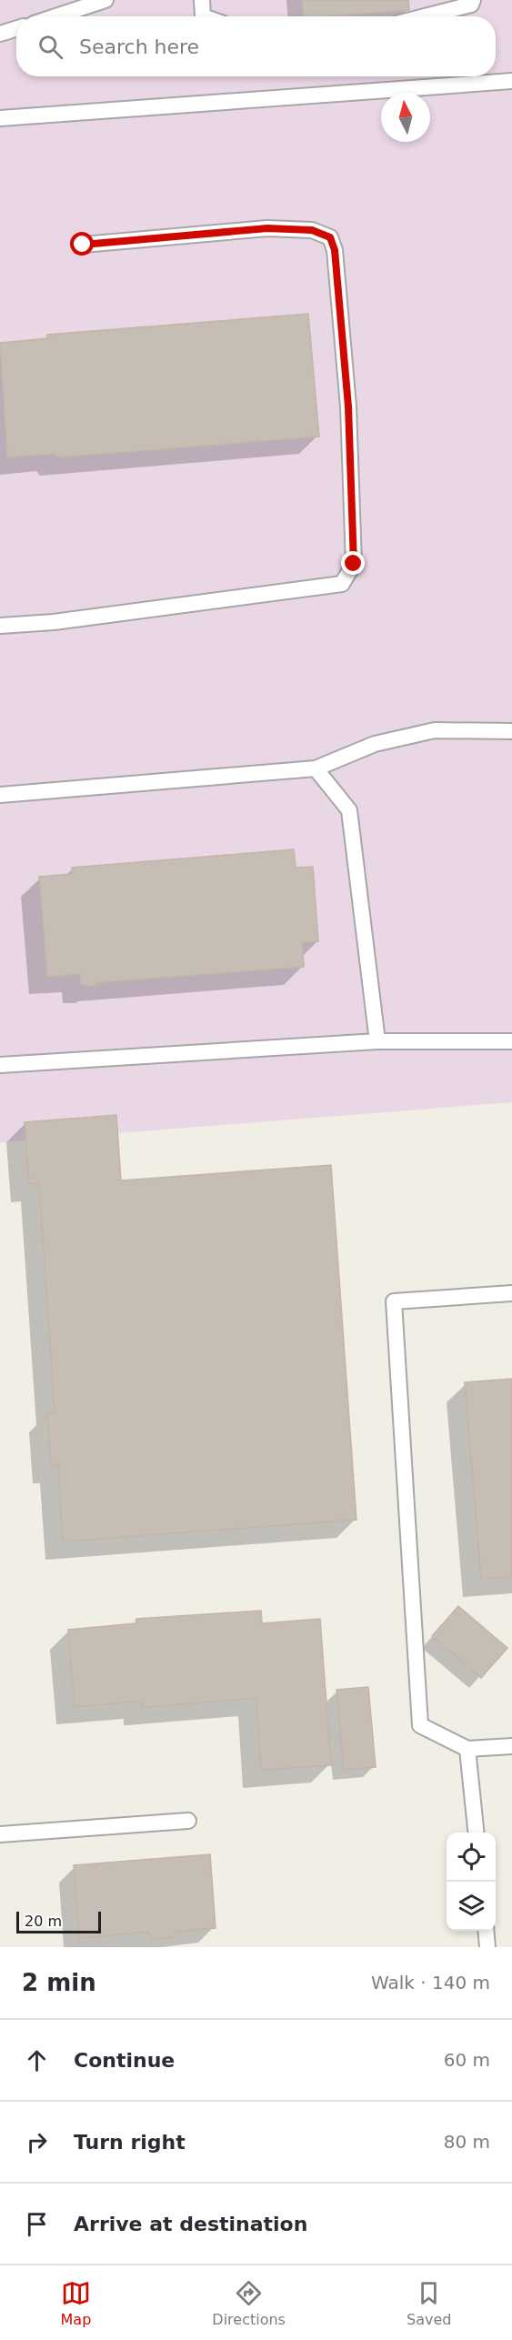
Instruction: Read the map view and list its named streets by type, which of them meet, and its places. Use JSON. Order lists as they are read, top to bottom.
{
  "scale_bar": "20 m",
  "north": "top",
  "page": {
    "search": "Search here",
    "scale": "20 m",
    "heading": ["2 min", "Walk · 140 m"],
    "list": [
      ["Continue", "60 m"],
      ["Turn right", "80 m"],
      "Arrive at destination"
    ],
    "nav": ["Map", "Directions", "Saved"]
  }
}
